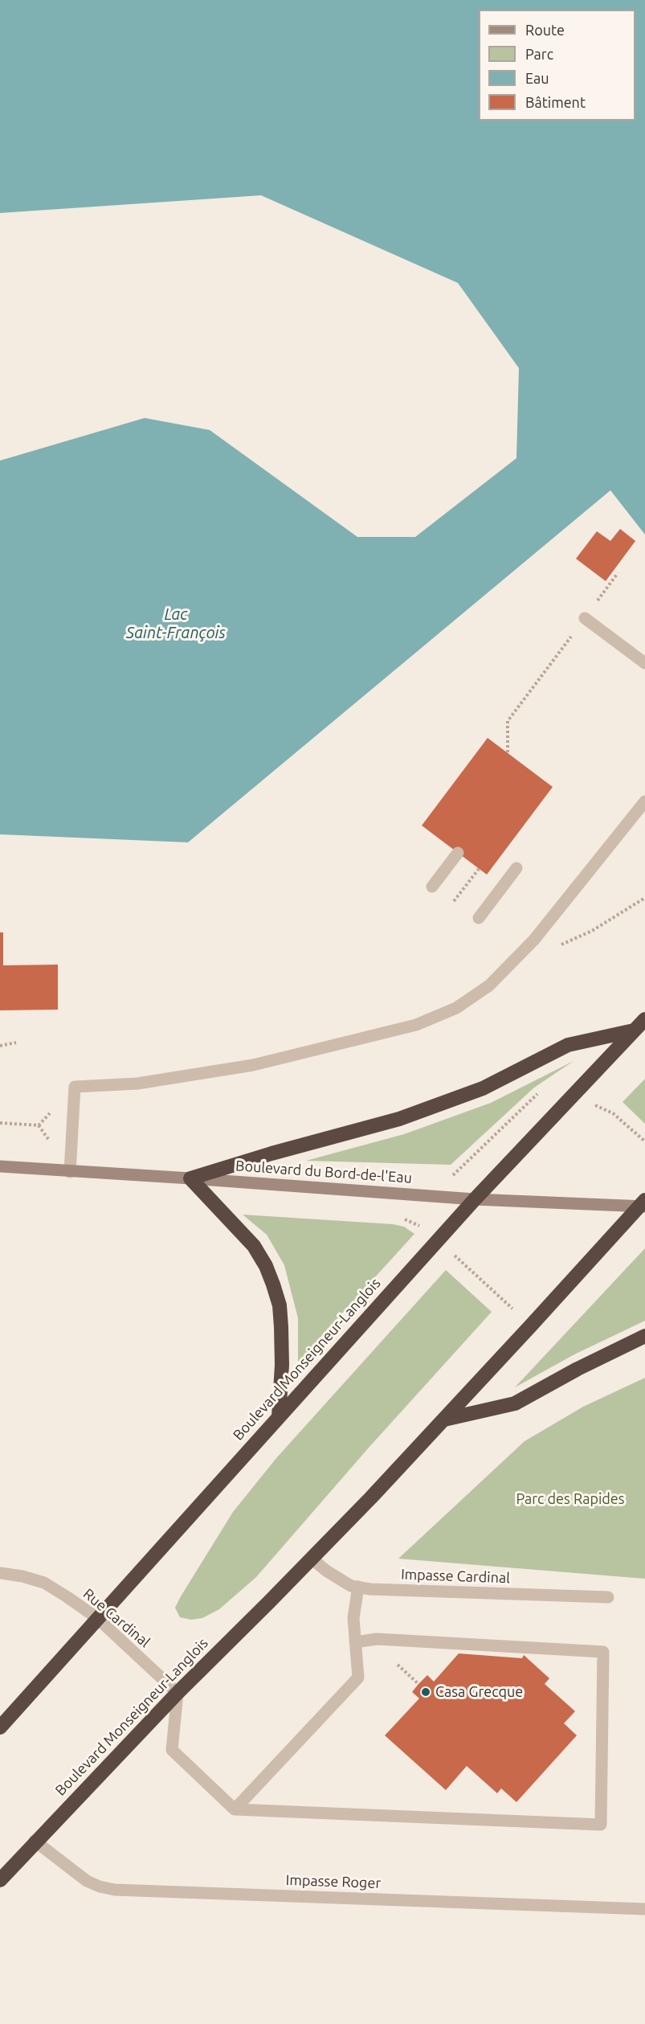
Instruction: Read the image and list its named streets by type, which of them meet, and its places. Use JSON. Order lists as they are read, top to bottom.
{
  "streets": {
    "highway": ["Boulevard Monseigneur-Langlois"],
    "street": [
      "Boulevard du Bord-de-l'Eau",
      "Impasse Cardinal",
      "Rue Cardinal",
      "Impasse Roger"
    ]
  },
  "crossings": [
    ["Boulevard du Bord-de-l'Eau", "Boulevard Monseigneur-Langlois"],
    ["Boulevard Monseigneur-Langlois", "Impasse Cardinal"],
    ["Boulevard Monseigneur-Langlois", "Rue Cardinal"],
    ["Boulevard Monseigneur-Langlois", "Impasse Roger"]
  ],
  "water": ["Lac Saint-François"],
  "parks": ["Parc des Rapides"],
  "places": ["Casa Grecque"],
  "legend": [
    "Route",
    "Parc",
    "Eau",
    "Bâtiment"
  ]
}
